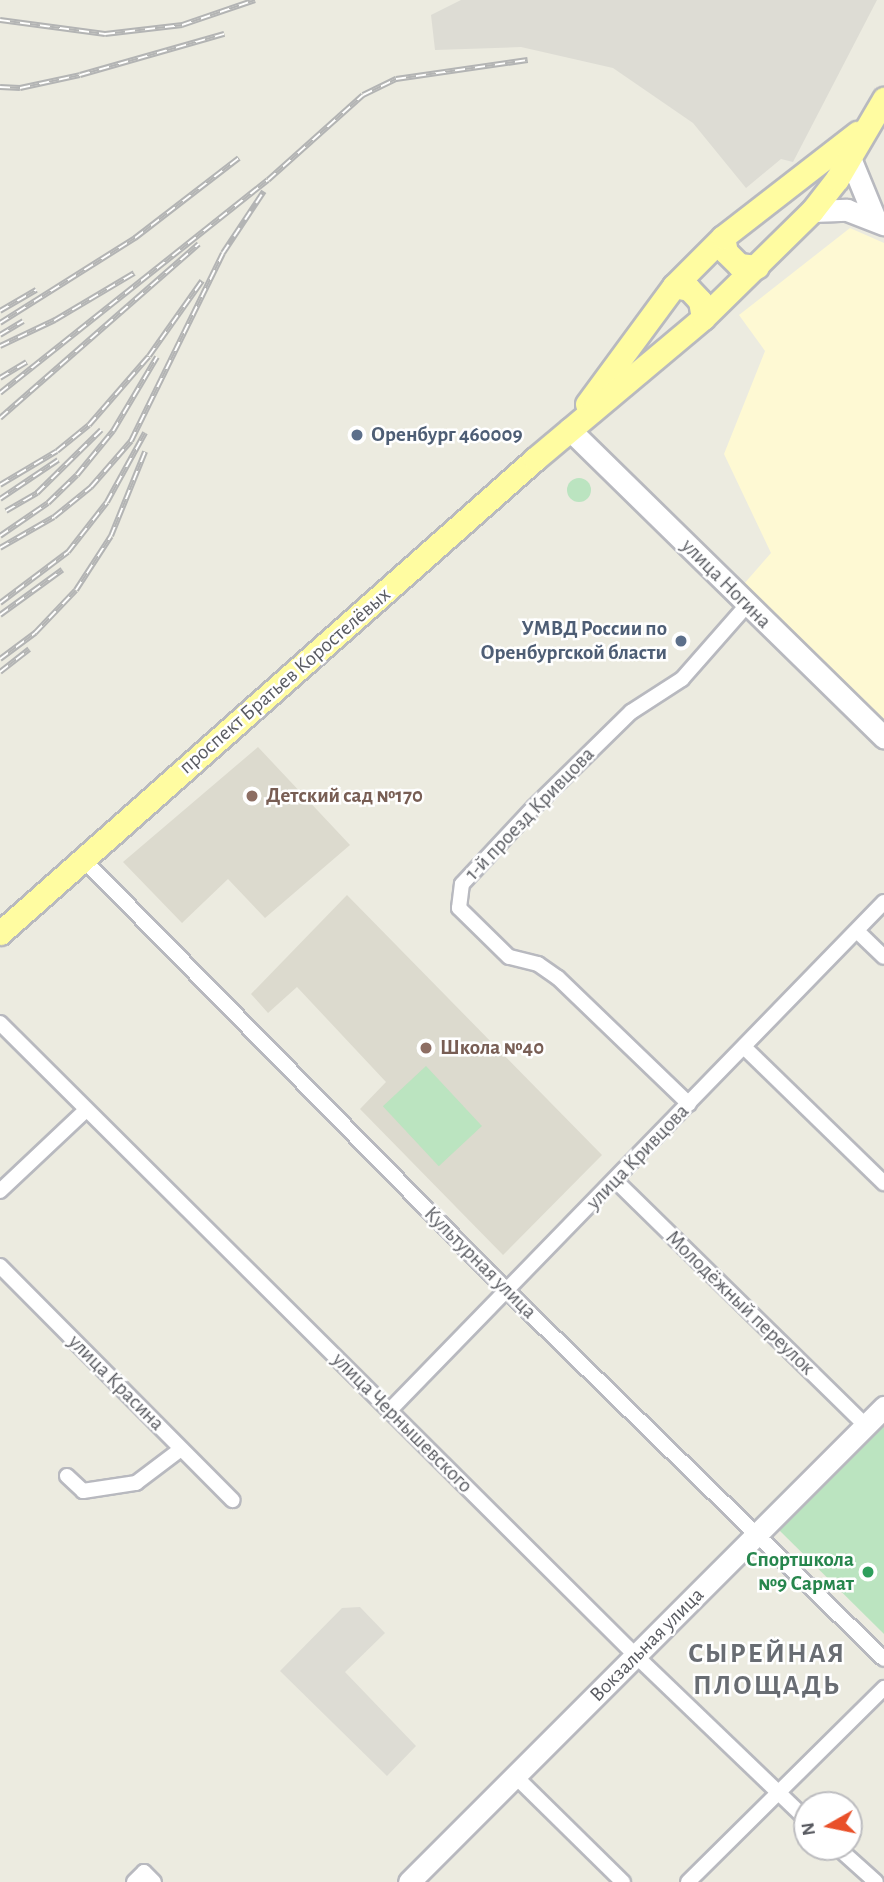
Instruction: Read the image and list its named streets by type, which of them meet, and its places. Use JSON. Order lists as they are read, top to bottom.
{
  "streets": {
    "main road": ["проспект Братьев Коростелёвых"],
    "street": [
      "улица Ногина",
      "1-й проезд Кривцова",
      "улица Кривцова",
      "Культурная улица",
      "Молодёжный переулок",
      "улица Красина",
      "улица Чернышевского",
      "Вокзальная улица"
    ]
  },
  "crossings": [
    ["улица Ногина", "проспект Братьев Коростелёвых"],
    ["улица Ногина", "1-й проезд Кривцова"],
    ["проспект Братьев Коростелёвых", "Культурная улица"],
    ["1-й проезд Кривцова", "улица Кривцова"],
    ["улица Кривцова", "Культурная улица"],
    ["улица Кривцова", "Молодёжный переулок"],
    ["улица Кривцова", "улица Чернышевского"],
    ["Культурная улица", "Вокзальная улица"],
    ["Молодёжный переулок", "Вокзальная улица"],
    ["улица Чернышевского", "Вокзальная улица"]
  ],
  "districts": ["СЫРЕЙНАЯ ПЛОЩАДЬ"],
  "places": [
    "Оренбург 460009",
    "УМВД России по Оренбургской бласти",
    "Детский сад №170",
    "Школа №40",
    "Спортшкола №9 Сармат"
  ],
  "north": "left"
}
